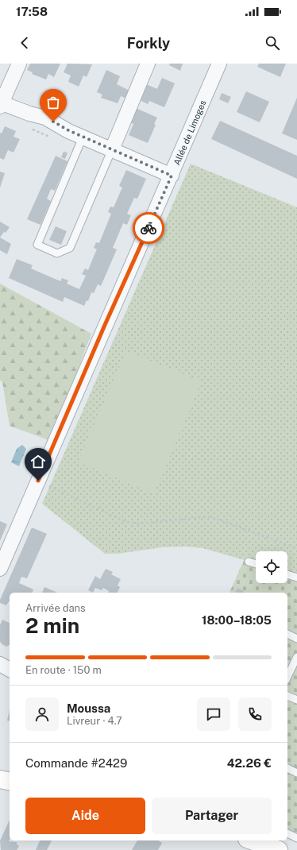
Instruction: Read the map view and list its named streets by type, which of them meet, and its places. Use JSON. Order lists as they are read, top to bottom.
{
  "streets": {
    "street": ["Allée de Limoges"]
  },
  "page": {
    "status": "17:58",
    "header": "Forkly",
    "heading": ["2 min", "Arrivée dans", "18:00–18:05"],
    "panel": [
      "Moussa",
      "Livreur · 4.7",
      "Commande #2429",
      "42.26 €"
    ],
    "bar": "En route · 150 m",
    "buttons": ["Aide", "Partager"]
  }
}
